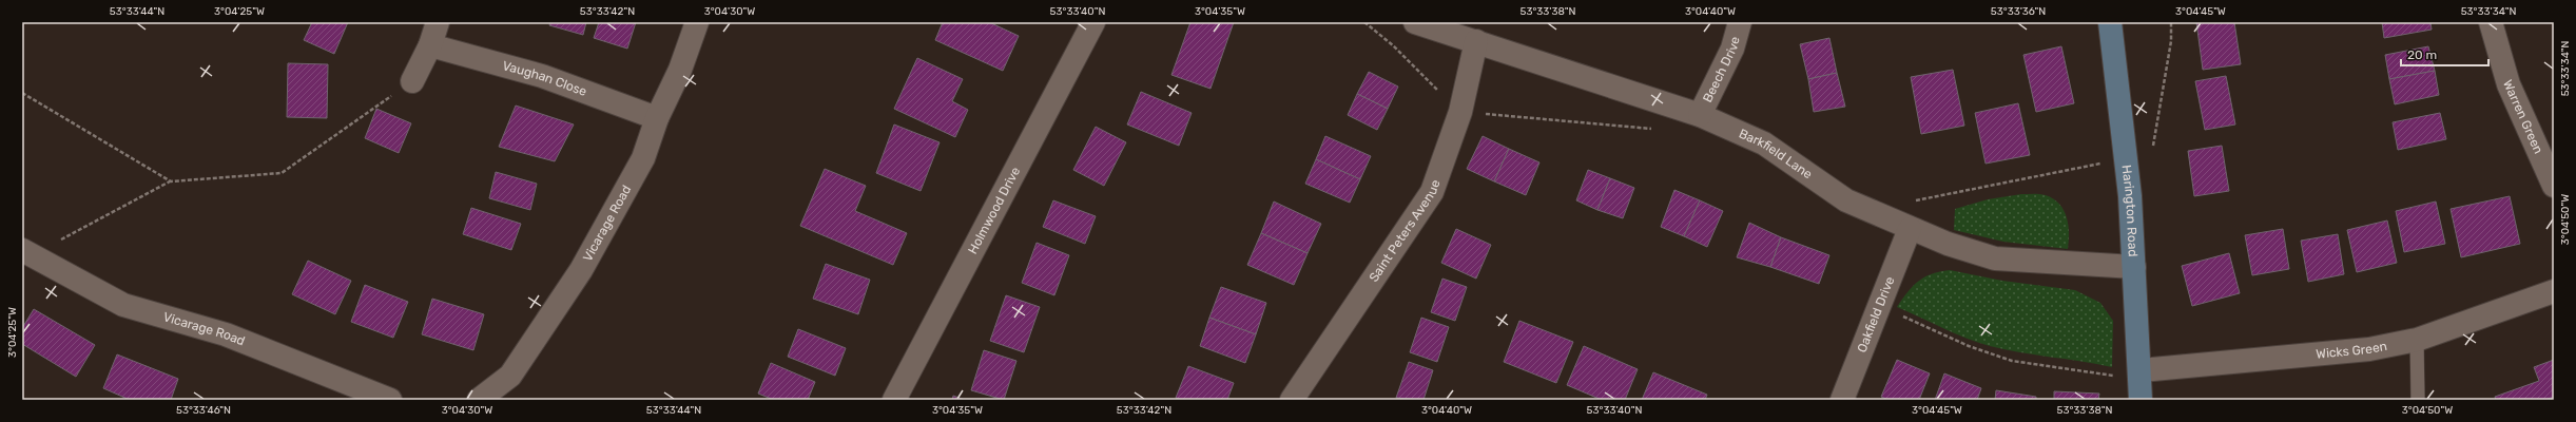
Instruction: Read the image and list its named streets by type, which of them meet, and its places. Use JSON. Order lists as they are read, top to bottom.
{
  "streets": {
    "street": [
      "Beech Drive",
      "Vaughan Close",
      "Warren Green",
      "Barkfield Lane",
      "Holmwood Drive",
      "Harington Road",
      "Vicarage Road",
      "Saint Peters Avenue",
      "Oakfield Drive",
      "Wicks Green"
    ]
  },
  "crossings": [
    ["Beech Drive", "Barkfield Lane"],
    ["Vaughan Close", "Vicarage Road"],
    ["Barkfield Lane", "Harington Road"],
    ["Barkfield Lane", "Saint Peters Avenue"],
    ["Barkfield Lane", "Oakfield Drive"],
    ["Harington Road", "Wicks Green"]
  ],
  "scale_bar": "20 m",
  "coordinates": [
    "53°33'44\"N",
    "3°04'25\"W",
    "53°33'42\"N",
    "3°04'30\"W",
    "53°33'40\"N",
    "3°04'35\"W",
    "53°33'38\"N",
    "3°04'40\"W",
    "53°33'36\"N",
    "3°04'45\"W",
    "53°33'34\"N",
    "3°04'50\"W",
    "53°33'46\"N"
  ]
}
